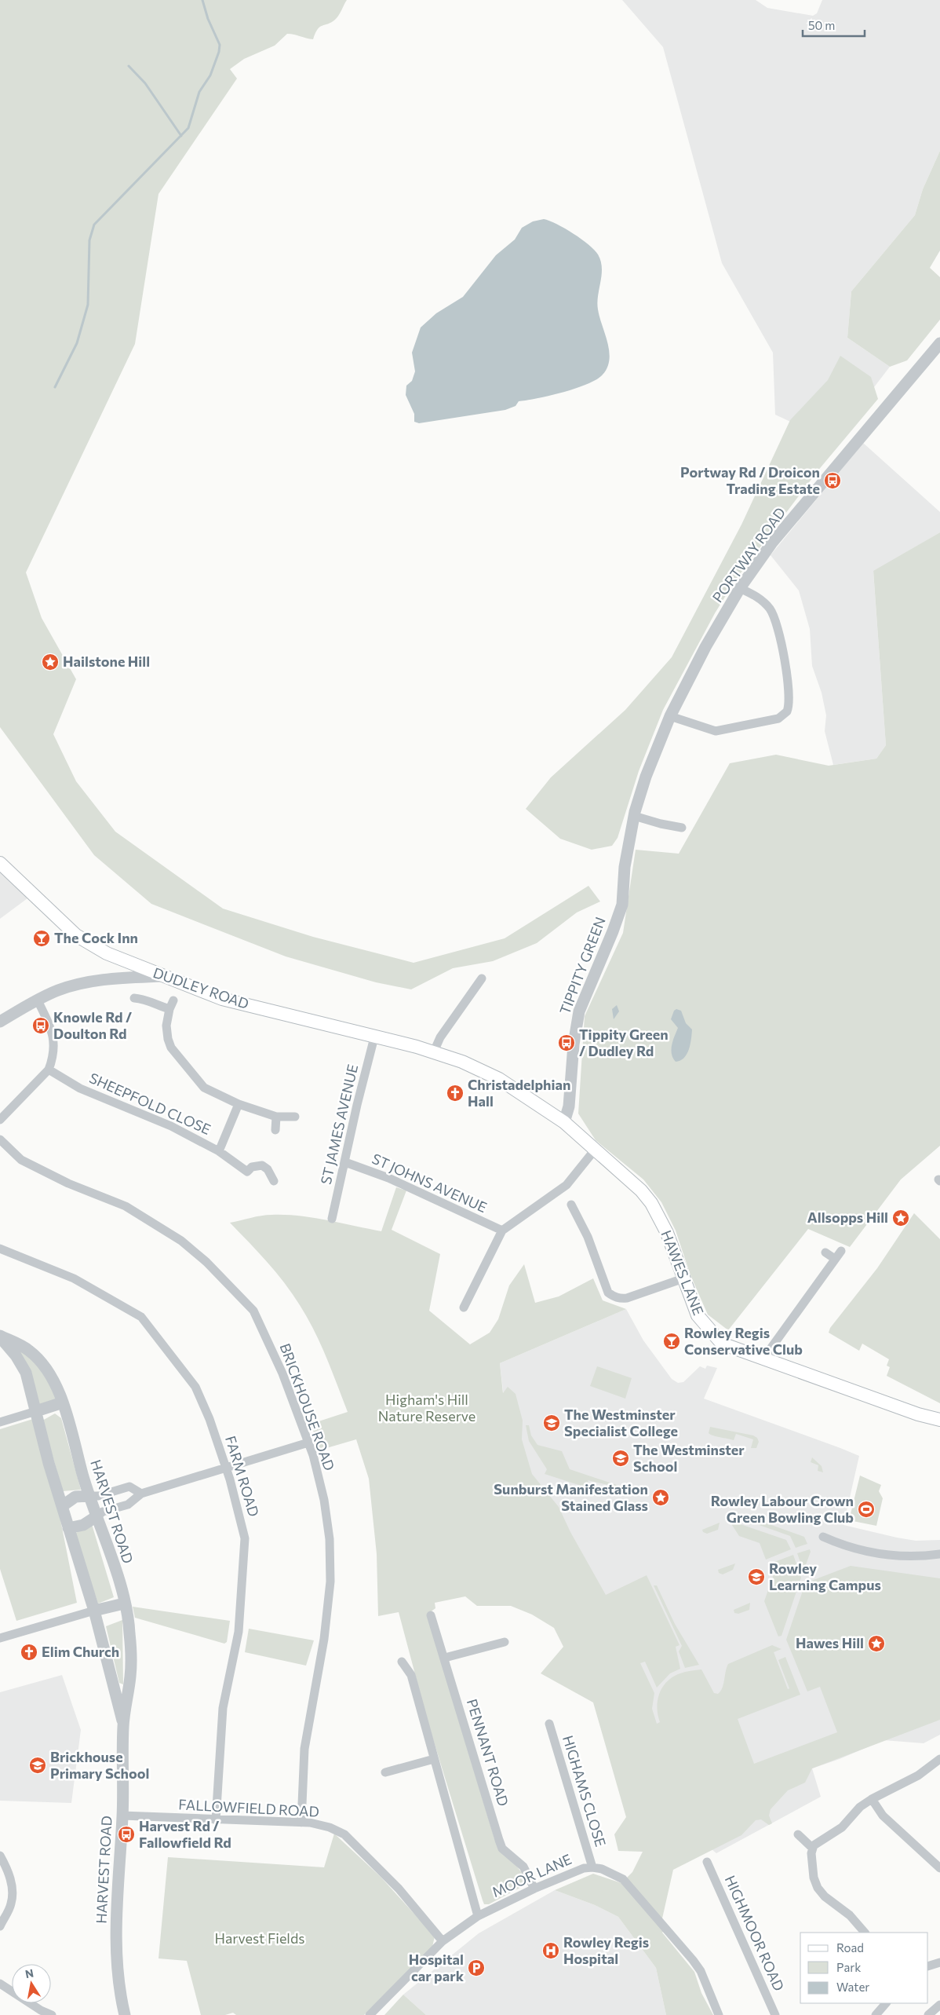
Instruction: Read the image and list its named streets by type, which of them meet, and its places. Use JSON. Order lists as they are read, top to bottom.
{
  "streets": {
    "main road": ["DUDLEY ROAD", "HAWES LANE"],
    "street": [
      "PORTWAY ROAD",
      "TIPPITY GREEN",
      "SHEEPFOLD CLOSE",
      "ST JAMES AVENUE",
      "ST JOHNS AVENUE",
      "BRICKHOUSE ROAD",
      "FARM ROAD",
      "HARVEST ROAD",
      "PENNANT ROAD",
      "HIGHAMS CLOSE",
      "FALLOWFIELD ROAD",
      "MOOR LANE",
      "HIGHMOOR ROAD"
    ]
  },
  "crossings": [
    ["PORTWAY ROAD", "TIPPITY GREEN"],
    ["TIPPITY GREEN", "DUDLEY ROAD"],
    ["TIPPITY GREEN", "HAWES LANE"],
    ["DUDLEY ROAD", "ST JAMES AVENUE"],
    ["DUDLEY ROAD", "HAWES LANE"],
    ["ST JAMES AVENUE", "ST JOHNS AVENUE"],
    ["BRICKHOUSE ROAD", "FALLOWFIELD ROAD"],
    ["FARM ROAD", "FALLOWFIELD ROAD"],
    ["HARVEST ROAD", "FALLOWFIELD ROAD"],
    ["PENNANT ROAD", "MOOR LANE"],
    ["HIGHAMS CLOSE", "MOOR LANE"],
    ["FALLOWFIELD ROAD", "MOOR LANE"]
  ],
  "parks": ["Higham's Hill Nature Reserve", "Harvest Fields"],
  "places": {
    "bus stop": [
      "Portway Rd / Droicon Trading Estate",
      "Knowle Rd / Doulton Rd",
      "Tippity Green / Dudley Rd",
      "Harvest Rd / Fallowfield Rd"
    ],
    "place": [
      "Hailstone Hill",
      "Allsopps Hill",
      "Sunburst Manifestation Stained Glass",
      "Hawes Hill"
    ],
    "bar": ["The Cock Inn", "Rowley Regis Conservative Club"],
    "church": ["Christadelphian Hall", "Elim Church"],
    "school or university": [
      "The Westminster Specialist College",
      "The Westminster School",
      "Rowley Learning Campus",
      "Brickhouse Primary School"
    ],
    "sports": ["Rowley Labour Crown Green Bowling Club"],
    "hospital": ["Rowley Regis Hospital"],
    "parking": ["Hospital car park"]
  },
  "legend": ["Road", "Park", "Water"],
  "scale_bar": "50 m",
  "north": "top"
}
